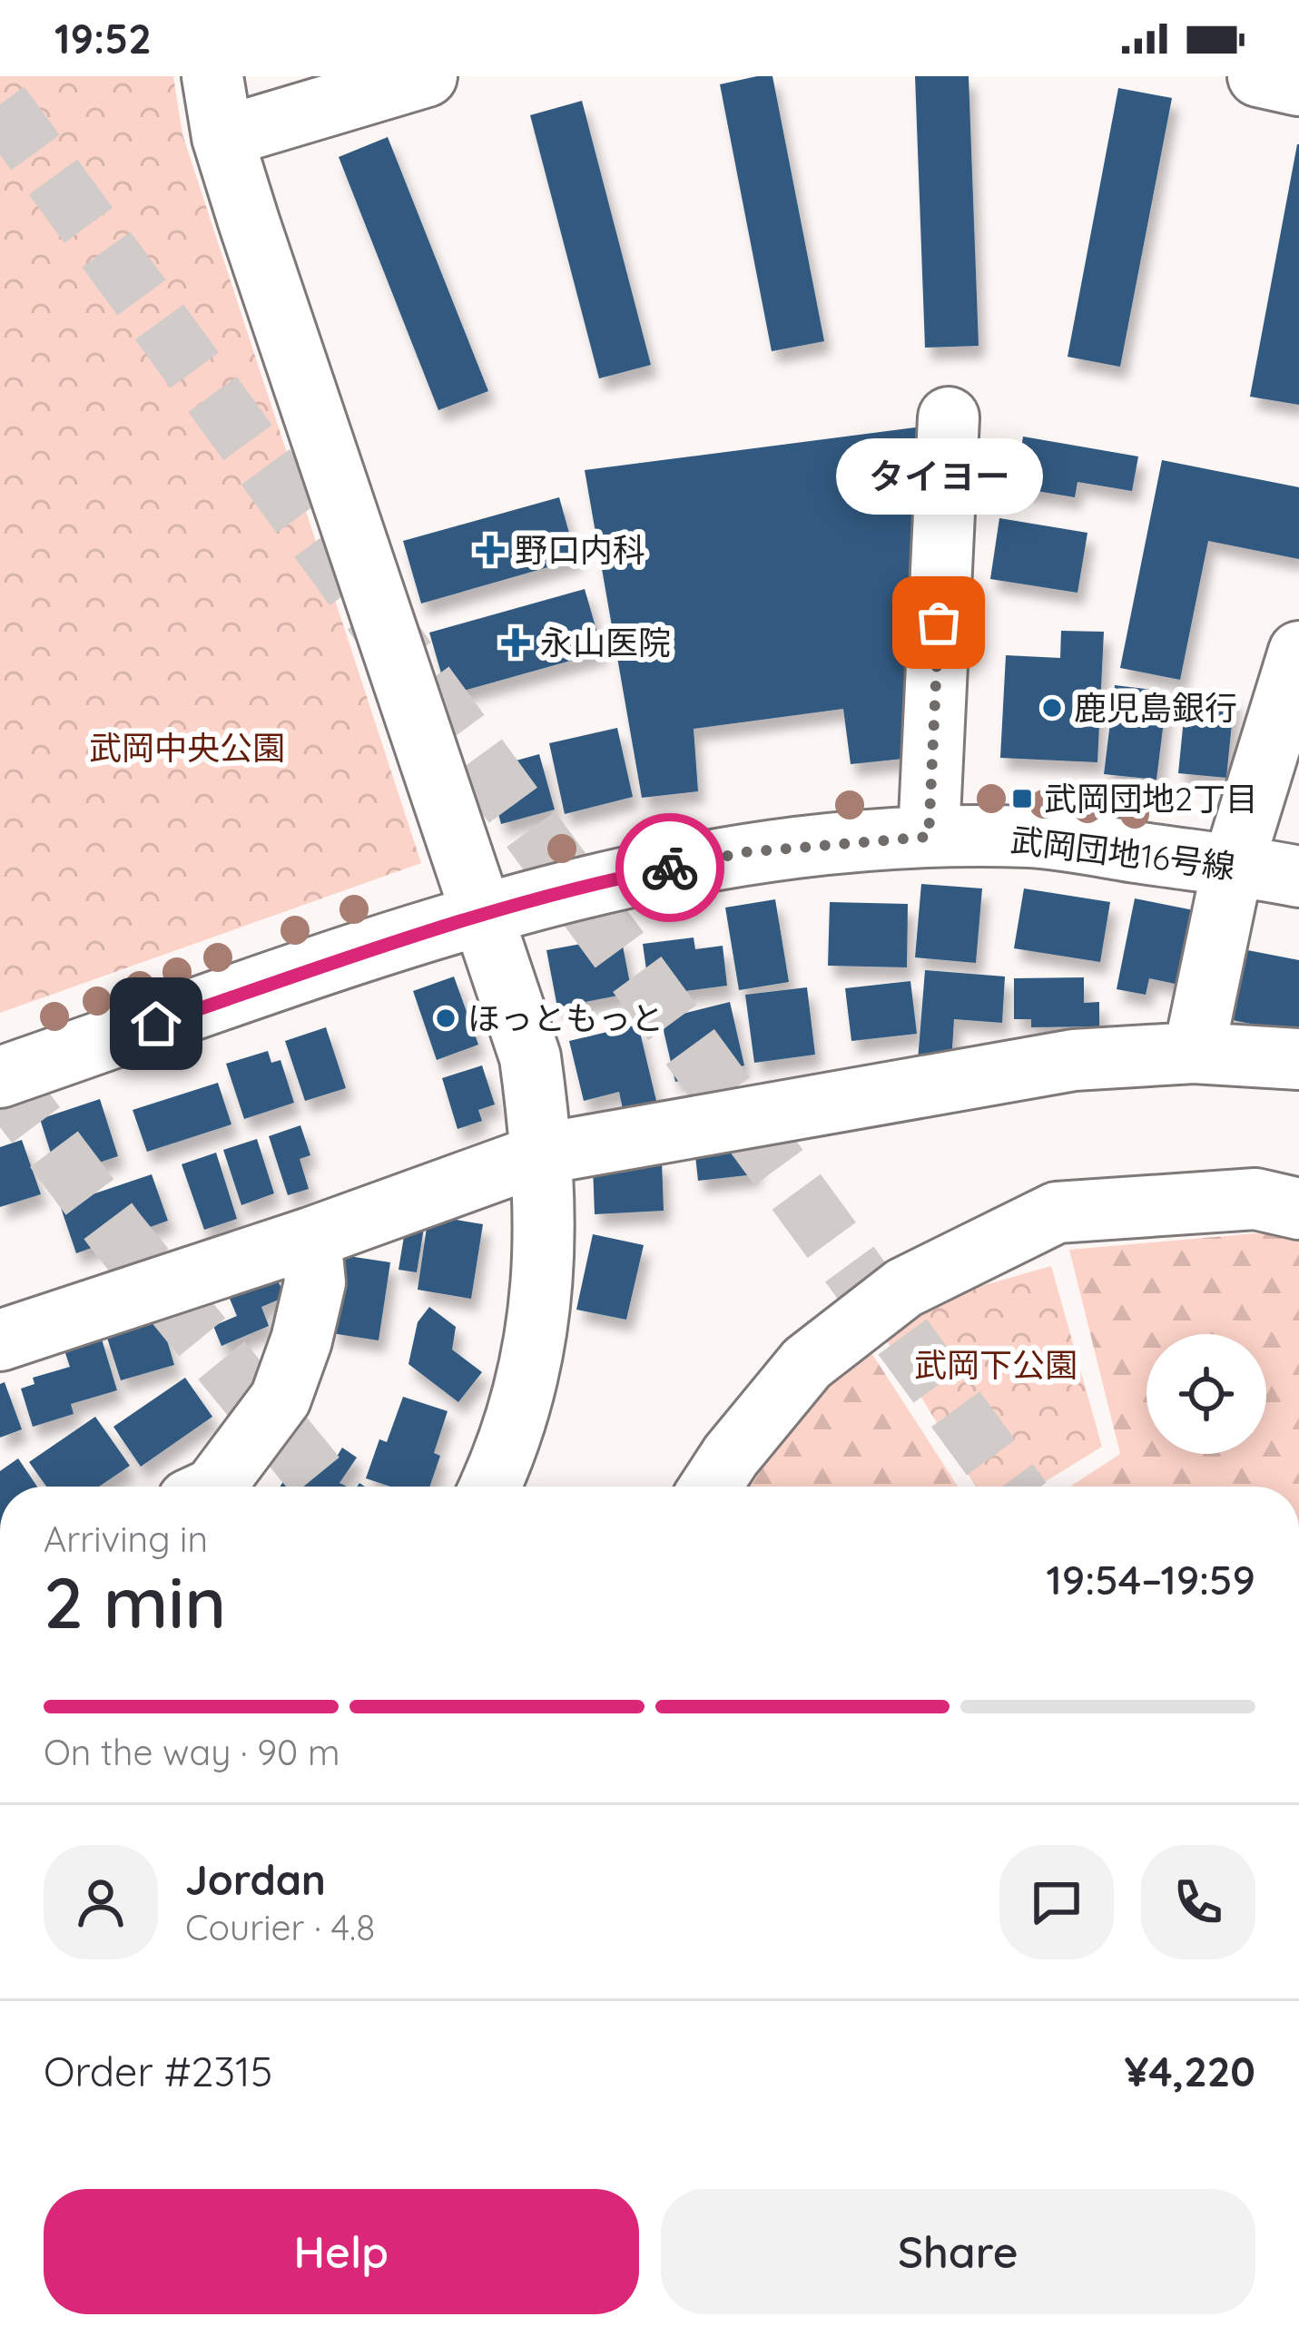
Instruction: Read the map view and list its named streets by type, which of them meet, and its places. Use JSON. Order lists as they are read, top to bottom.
{
  "streets": {
    "street": ["武岡団地16号線"]
  },
  "parks": ["武岡中央公園", "武岡下公園"],
  "places": {
    "health": ["野口内科", "永山医院"],
    "other": ["タイヨー", "鹿児島銀行", "ほっともっと"],
    "transit": ["武岡団地2丁目"]
  },
  "page": {
    "status": "19:52",
    "bubble": "タイヨー",
    "heading": ["2 min", "Arriving in", "19:54–19:59"],
    "panel": [
      "Jordan",
      "Courier · 4.8",
      "Order #2315",
      "¥4,220"
    ],
    "bar": "On the way · 90 m",
    "buttons": ["Help", "Share"]
  }
}
